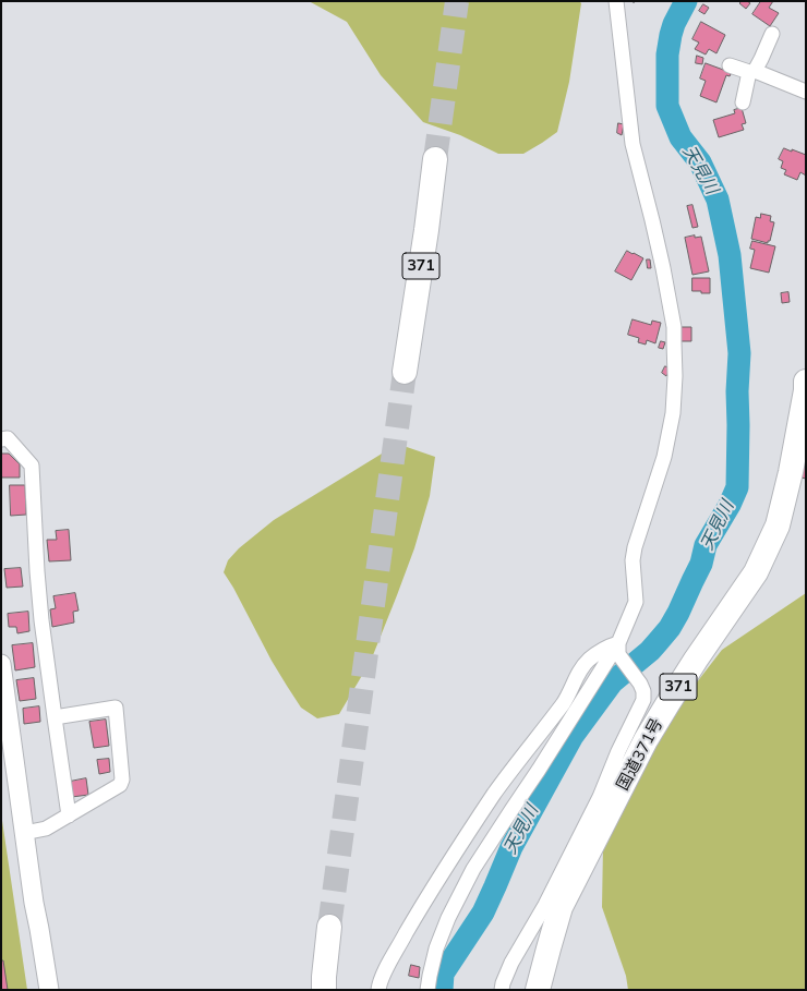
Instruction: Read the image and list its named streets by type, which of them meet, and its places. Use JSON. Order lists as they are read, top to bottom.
{
  "streets": {
    "highway": ["371", "国道371号"]
  },
  "water": ["天見川"]
}
